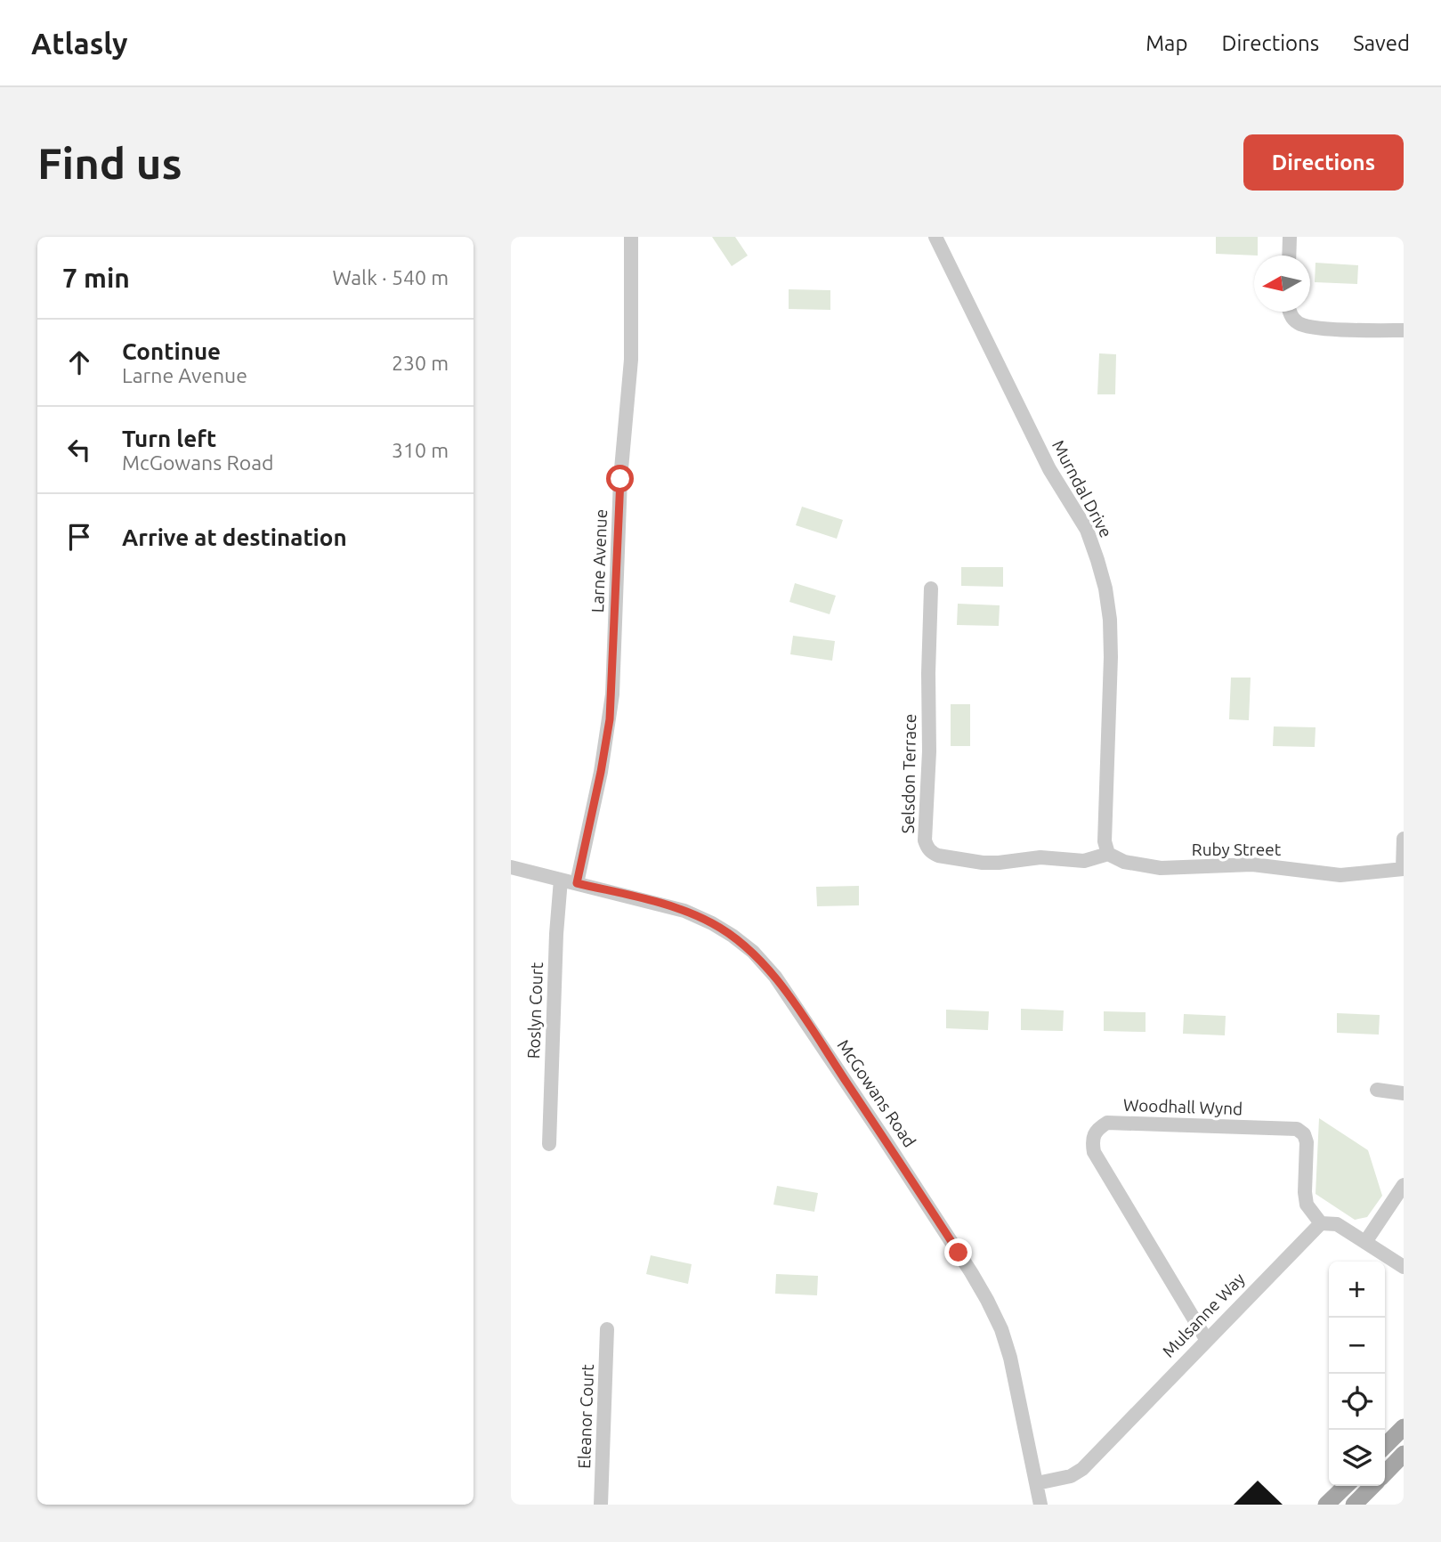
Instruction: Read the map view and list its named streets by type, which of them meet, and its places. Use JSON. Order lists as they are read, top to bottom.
{
  "streets": {
    "street": [
      "Murndal Drive",
      "Larne Avenue",
      "Selsdon Terrace",
      "Ruby Street",
      "Roslyn Court",
      "McGowans Road",
      "Woodhall Wynd",
      "Mulsanne Way",
      "Eleanor Court"
    ]
  },
  "crossings": [
    ["Murndal Drive", "Selsdon Terrace"],
    ["Murndal Drive", "Ruby Street"],
    ["Larne Avenue", "McGowans Road"],
    ["Selsdon Terrace", "Ruby Street"],
    ["Roslyn Court", "McGowans Road"],
    ["McGowans Road", "Mulsanne Way"],
    ["Woodhall Wynd", "Mulsanne Way"]
  ],
  "north": "left",
  "page": {
    "header": "Atlasly",
    "nav": ["Map", "Directions", "Saved"],
    "buttons": "Directions",
    "title": "Find us",
    "heading": ["7 min", "Walk · 540 m"],
    "list": [
      ["Continue", "Larne Avenue", "230 m"],
      ["Turn left", "McGowans Road", "310 m"],
      "Arrive at destination"
    ],
    "map_buttons": ["+", "−"]
  }
}
